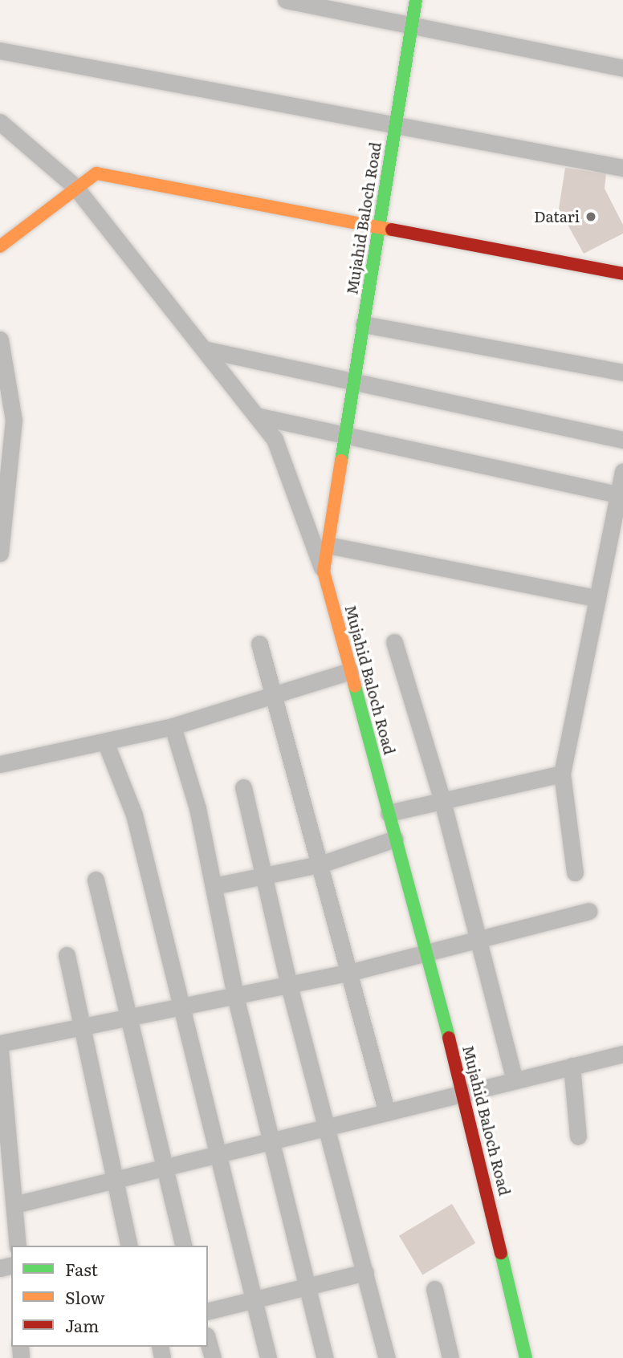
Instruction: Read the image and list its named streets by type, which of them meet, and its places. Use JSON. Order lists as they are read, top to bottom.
{
  "streets": {
    "street": ["Mujahid Baloch Road"]
  },
  "places": ["Datari"],
  "legend": ["Fast", "Slow", "Jam"]
}
